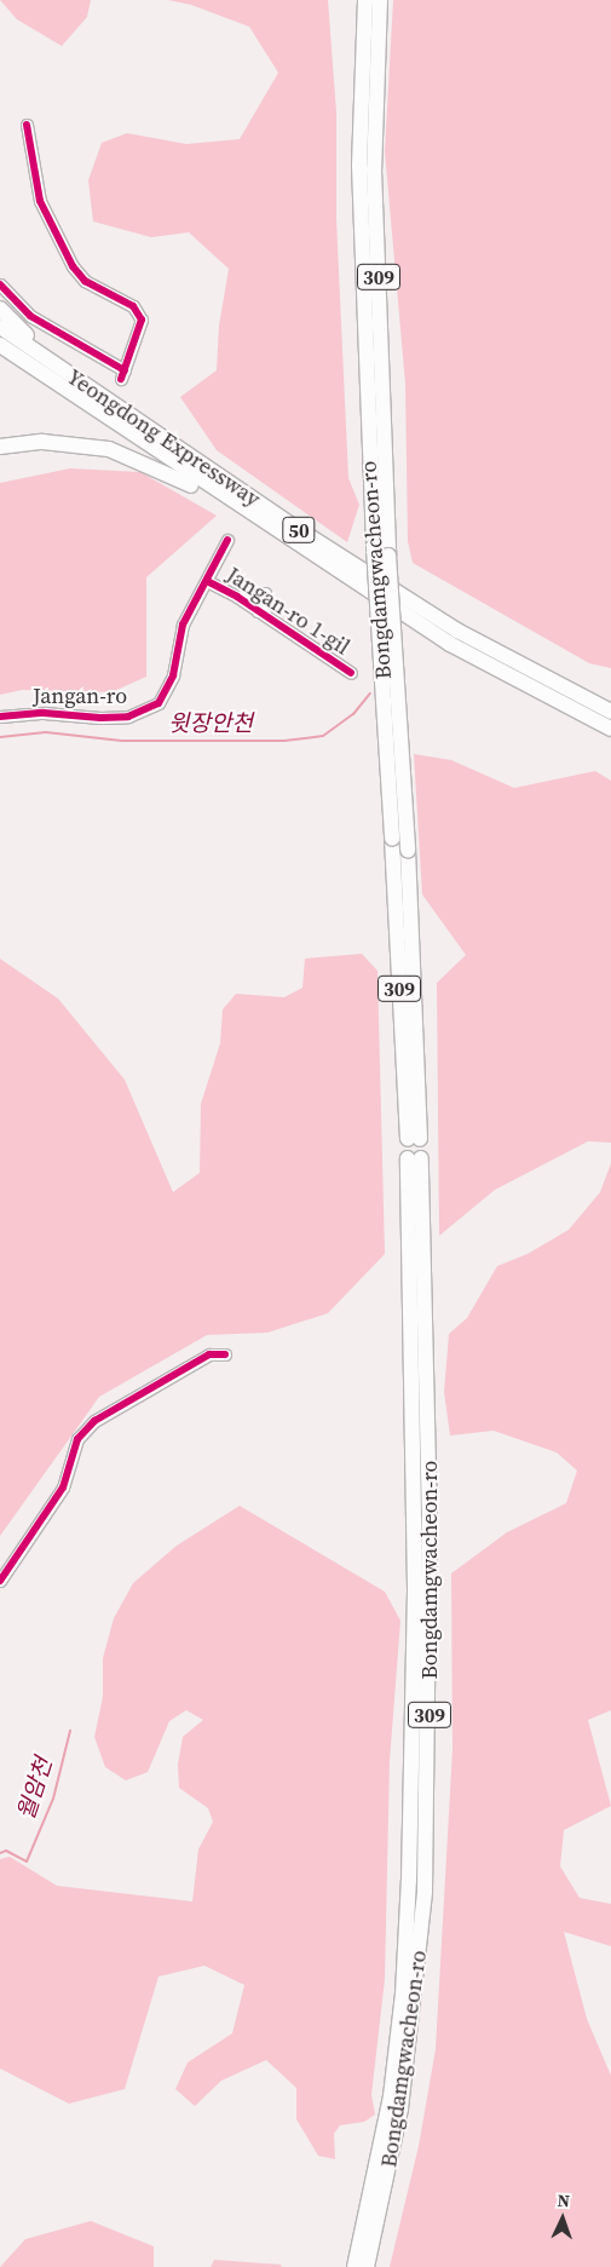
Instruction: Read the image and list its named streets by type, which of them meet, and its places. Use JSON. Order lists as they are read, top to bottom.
{
  "streets": {
    "highway": [
      "309",
      "Yeongdong Expressway",
      "50",
      "Bongdamgwacheon-ro"
    ],
    "street": ["Jangan-ro 1-gil", "Jangan-ro"]
  },
  "crossings": [
    ["Jangan-ro 1-gil", "Jangan-ro"]
  ],
  "water": ["윗장안천", "월암천"],
  "north": "top"
}
